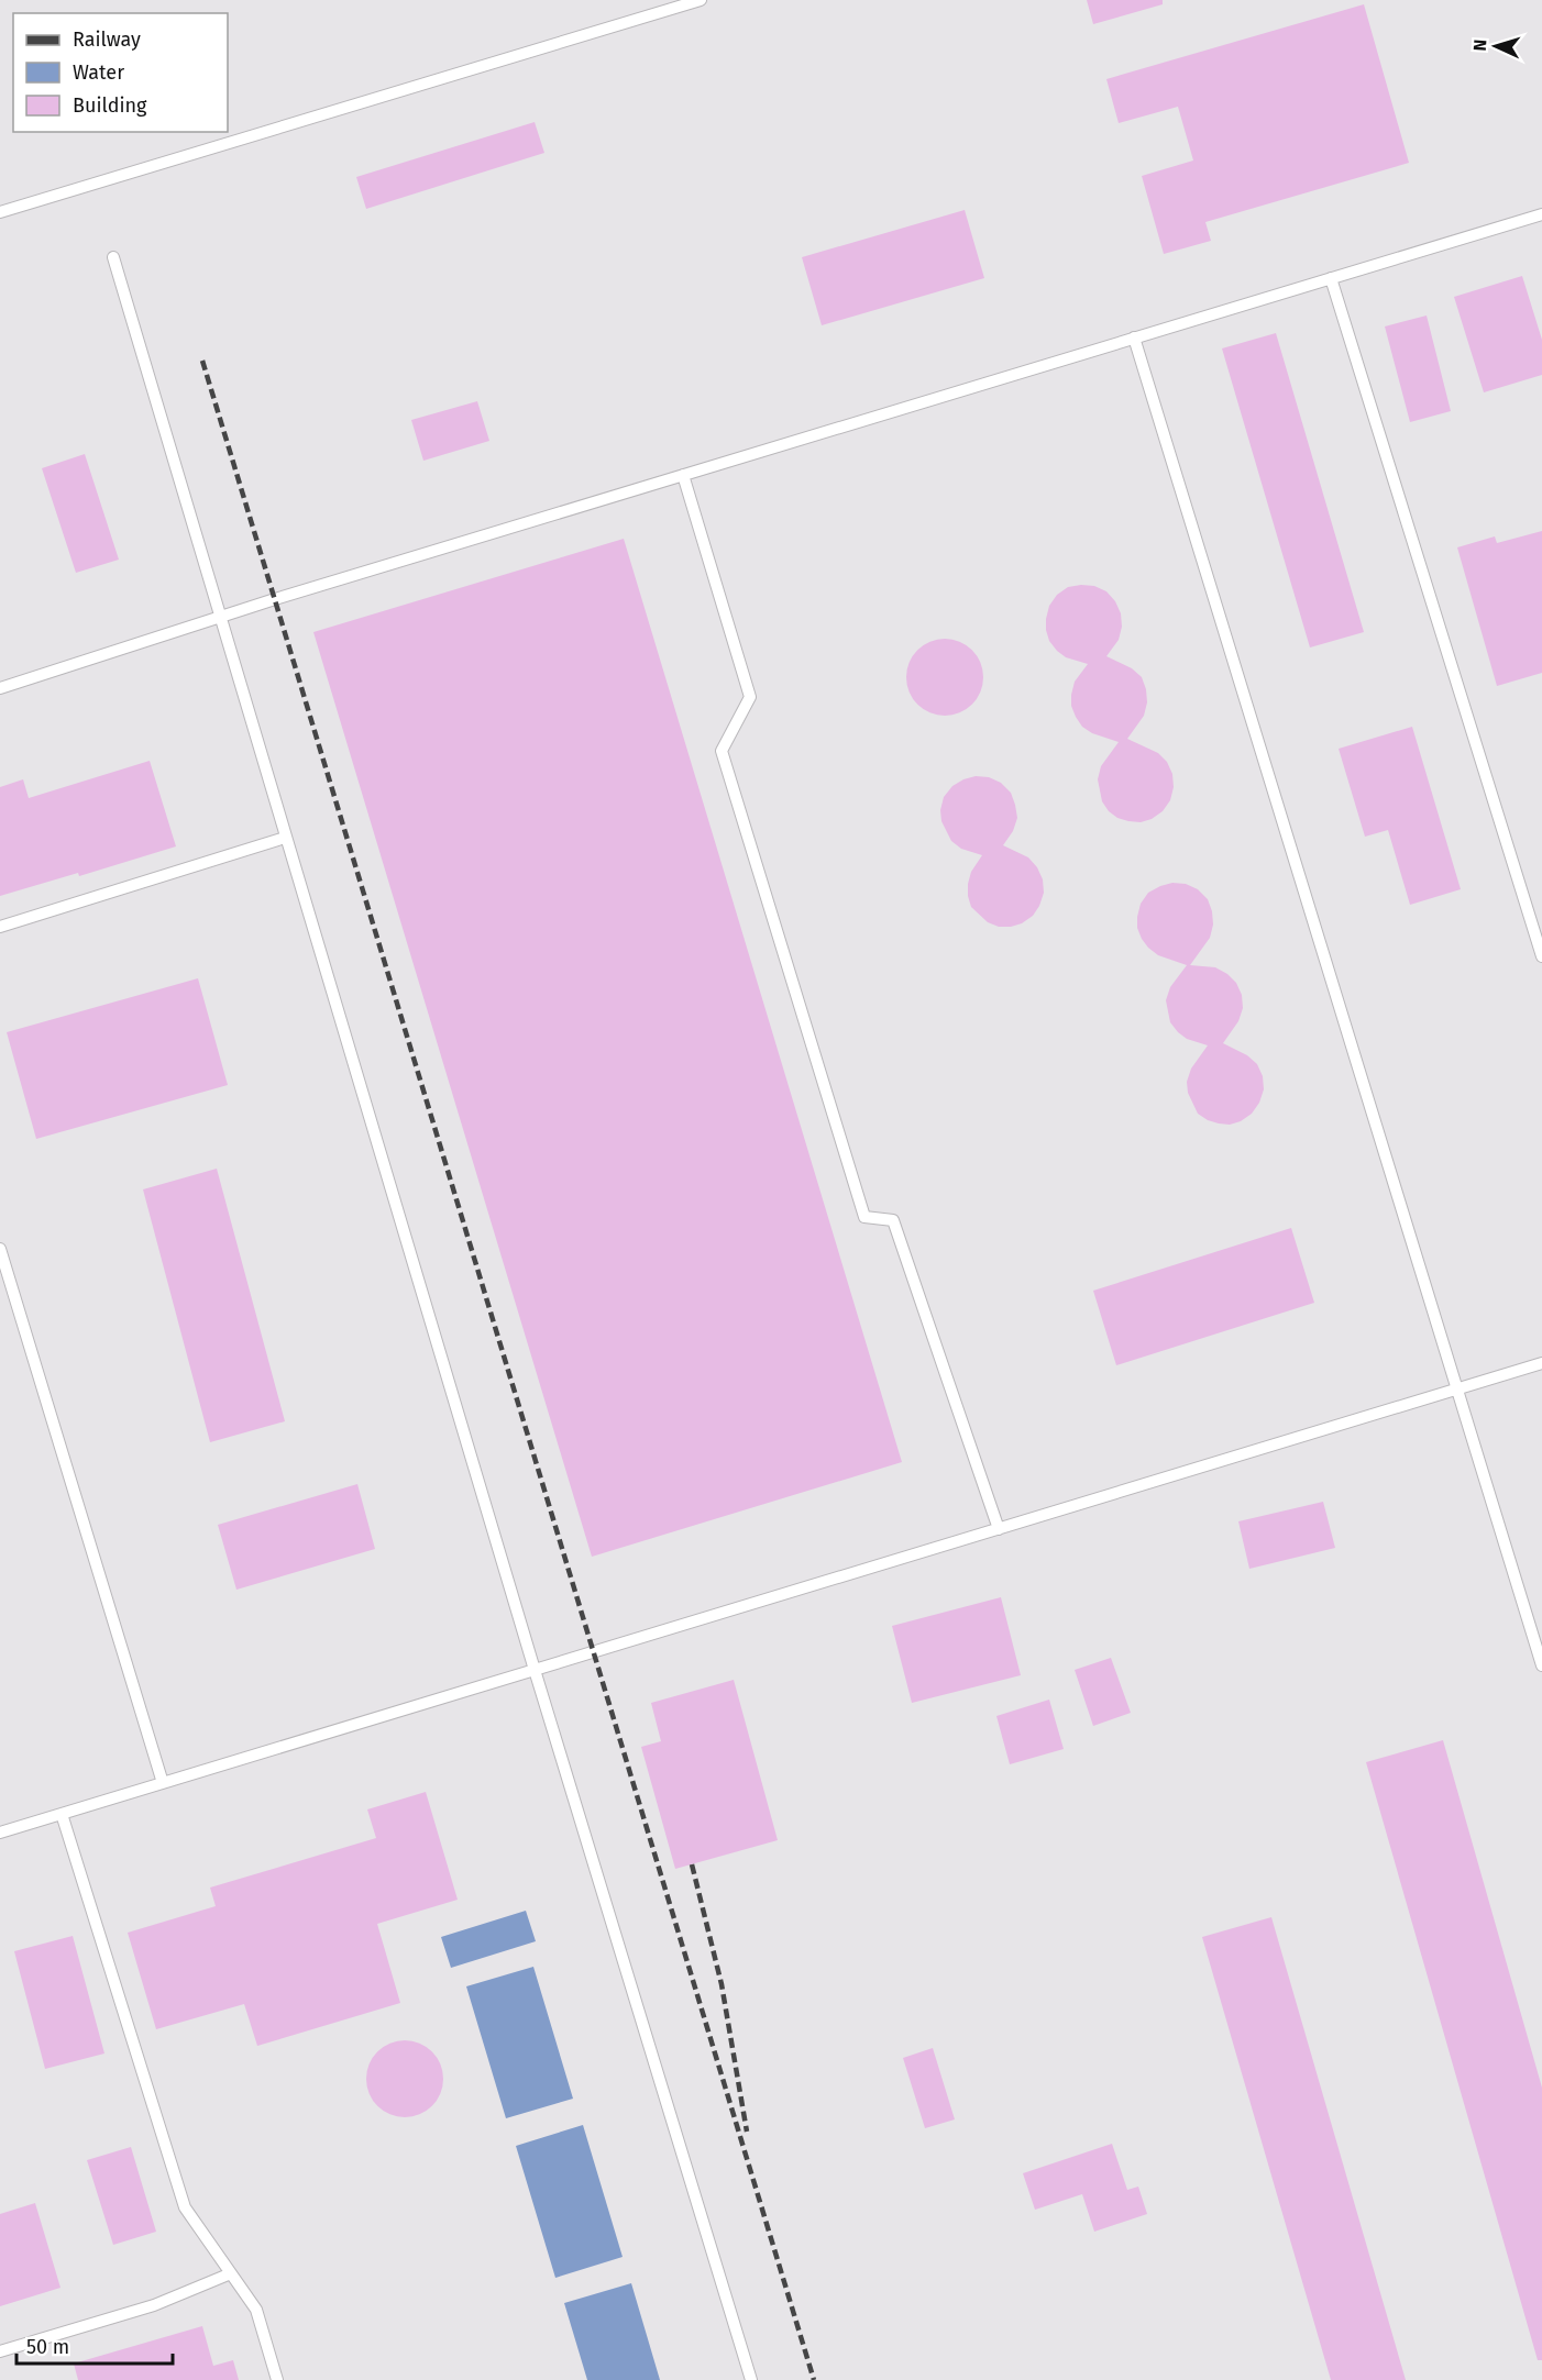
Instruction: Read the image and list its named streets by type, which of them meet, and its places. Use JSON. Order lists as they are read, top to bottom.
{
  "legend": ["Railway", "Water", "Building"],
  "scale_bar": "50 m",
  "north": "left"
}
